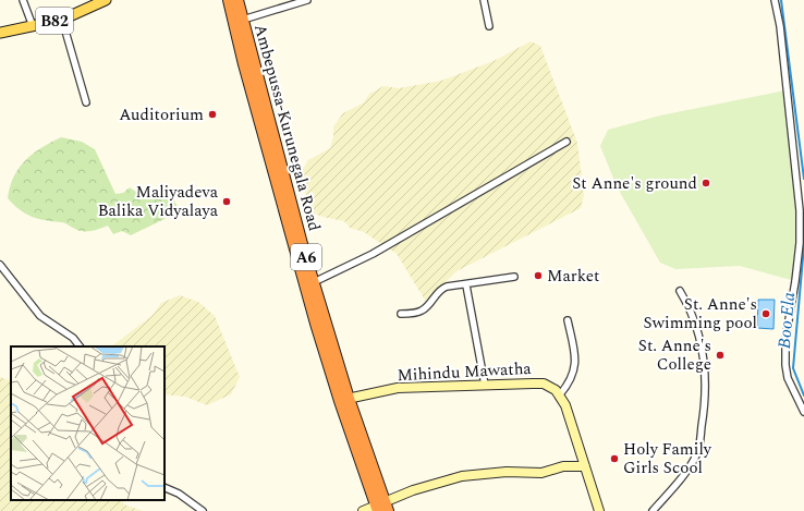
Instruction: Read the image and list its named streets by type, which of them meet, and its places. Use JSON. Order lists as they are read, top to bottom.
{
  "streets": {
    "highway": ["Ambepussa-Kurunegala Road", "A6"],
    "main road": ["B82"],
    "street": ["Mihindu Mawatha"]
  },
  "crossings": [
    ["Ambepussa-Kurunegala Road", "Mihindu Mawatha"]
  ],
  "water": ["Boo Ela"],
  "places": [
    "Auditorium",
    "St Anne's ground",
    "Maliyadeva Balika Vidyalaya",
    "Market",
    "St. Anne's Swimming pool",
    "St. Anne's College",
    "Holy Family Girls Scool"
  ]
}
